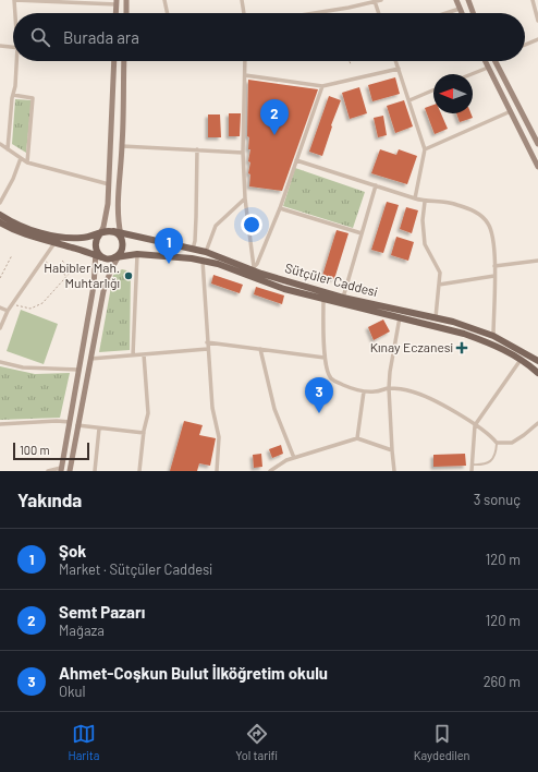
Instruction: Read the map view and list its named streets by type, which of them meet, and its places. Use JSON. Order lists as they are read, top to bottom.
{
  "streets": {
    "main road": ["Sütçüler Caddesi"]
  },
  "places": {
    "other": ["Habibler Mah. Muhtarlığı"],
    "health": ["Kınay Eczanesi"]
  },
  "scale_bar": "100 m",
  "north": "left",
  "page": {
    "search": "Burada ara",
    "pins": ["2", "1", "3"],
    "scale": "100 m",
    "heading": ["Yakında", "3 sonuç"],
    "list": [
      {
        "mark": "1",
        "name": "Şok",
        "note": "Market · Sütçüler Caddesi",
        "value": "120 m"
      },
      {
        "mark": "2",
        "name": "Semt Pazarı",
        "note": "Mağaza",
        "value": "120 m"
      },
      {
        "mark": "3",
        "name": "Ahmet-Coşkun Bulut İlköğretim okulu",
        "note": "Okul",
        "value": "260 m"
      }
    ],
    "nav": ["Harita", "Yol tarifi", "Kaydedilen"]
  }
}
